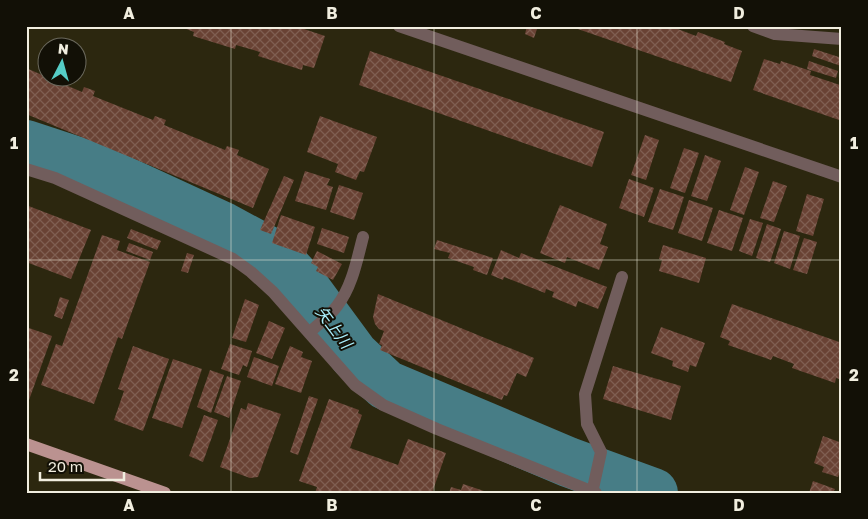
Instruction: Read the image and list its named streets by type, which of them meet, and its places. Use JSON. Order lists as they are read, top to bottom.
{
  "water": ["矢上川"],
  "scale_bar": "20 m",
  "north": "top",
  "grid": {
    "columns": [
      "A",
      "B",
      "C",
      "D"
    ],
    "rows": ["1", "2"]
  }
}
